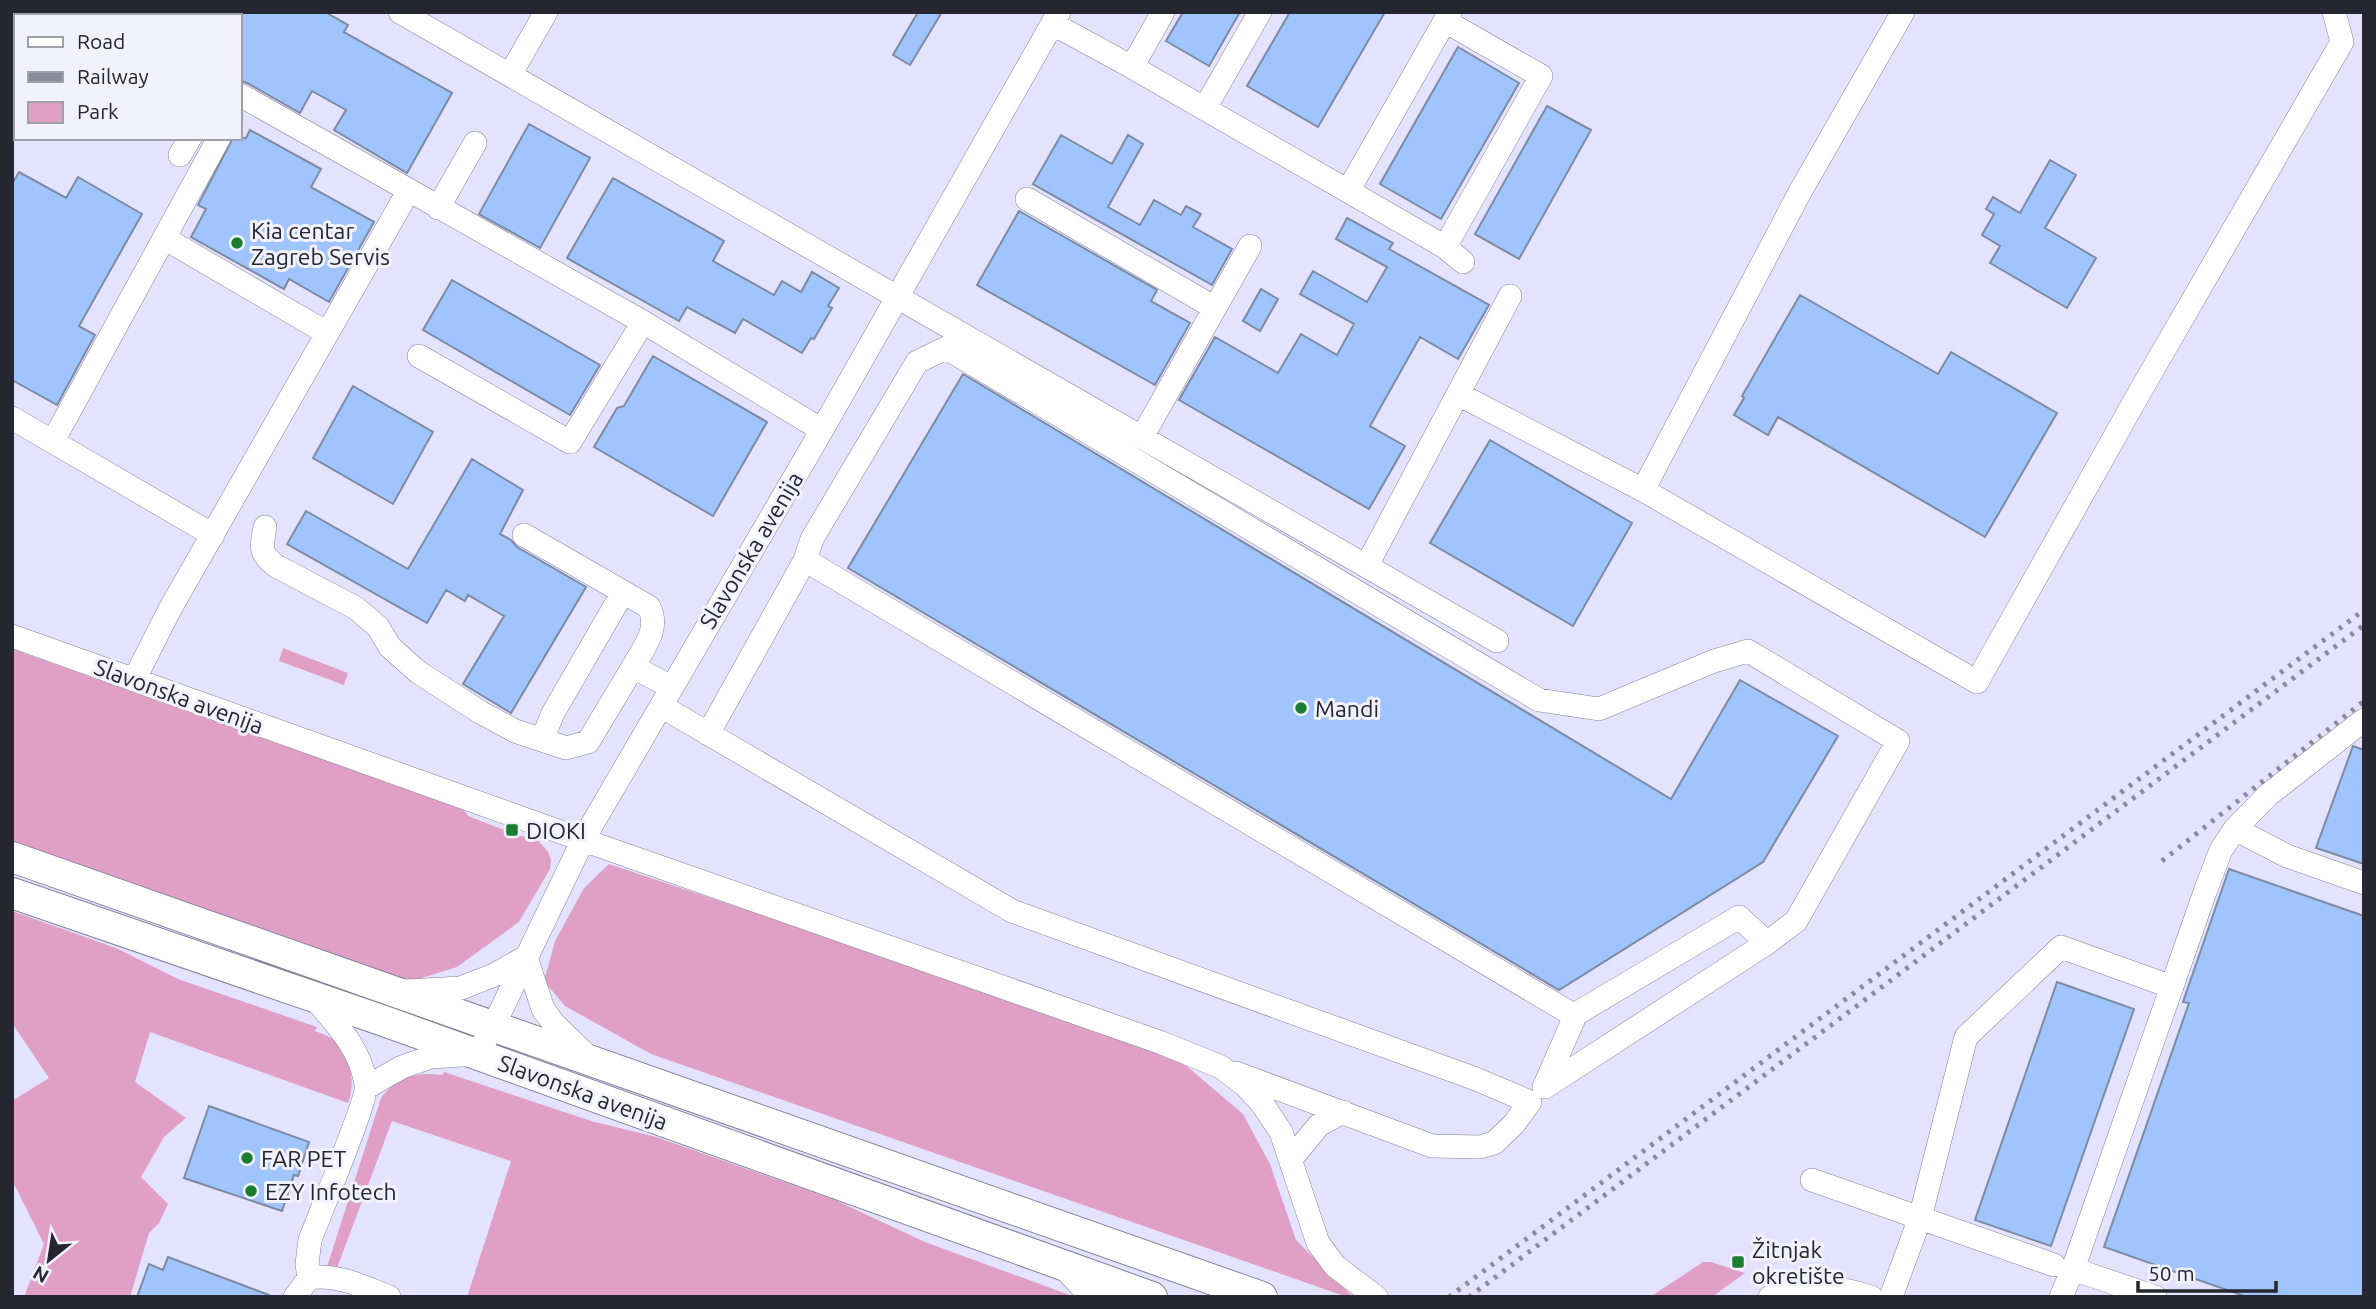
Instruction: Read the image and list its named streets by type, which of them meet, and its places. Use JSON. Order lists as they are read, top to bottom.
{
  "streets": {
    "main road": ["Slavonska avenija"]
  },
  "places": {
    "other": [
      "Kia centar Zagreb Servis",
      "Mandi",
      "FAR PET",
      "EZY Infotech"
    ],
    "transit": ["DIOKI", "Žitnjak okretište"]
  },
  "legend": ["Road", "Railway", "Park"],
  "scale_bar": "50 m",
  "north": "bottom left"
}
